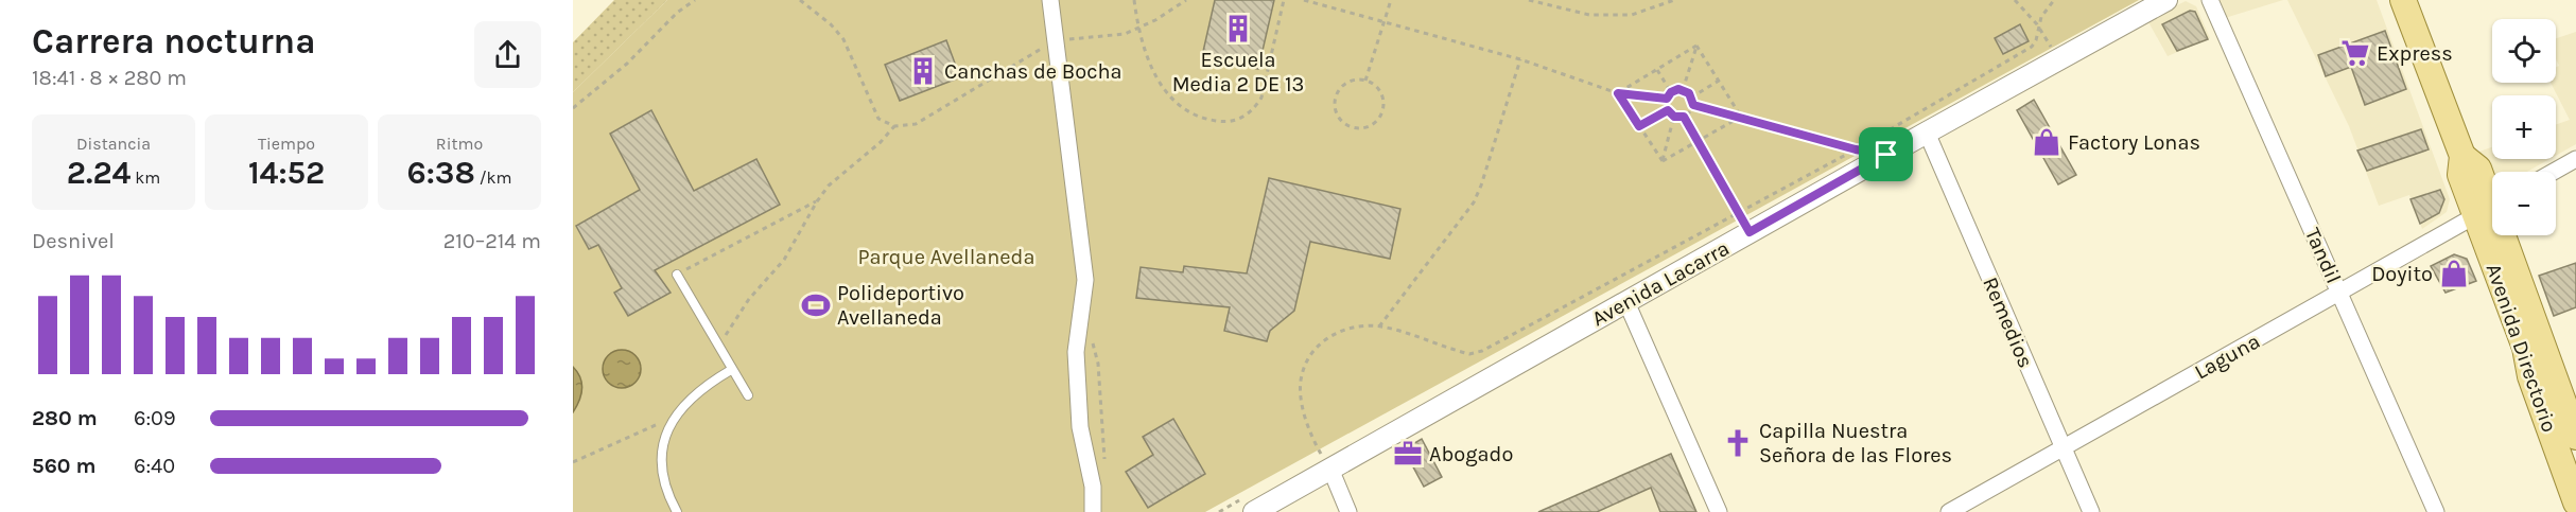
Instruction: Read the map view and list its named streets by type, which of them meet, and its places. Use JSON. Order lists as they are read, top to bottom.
{
  "streets": {
    "main road": ["Avenida Directorio"],
    "street": [
      "Tandil",
      "Avenida Lacarra",
      "Remedios",
      "Laguna"
    ]
  },
  "crossings": [
    ["Tandil", "Laguna"],
    ["Avenida Lacarra", "Remedios"],
    ["Remedios", "Laguna"],
    ["Avenida Directorio", "Laguna"]
  ],
  "parks": ["Parque Avellaneda"],
  "places": {
    "building": ["Escuela Media 2 DE 13", "Canchas de Bocha"],
    "supermarket": ["Express"],
    "shop": ["Factory Lonas", "Doyito"],
    "sports": ["Polideportivo Avellaneda"],
    "church": ["Capilla Nuestra Señora de las Flores"],
    "office": ["Abogado"]
  },
  "page": {
    "heading": ["Carrera nocturna", "18:41 · 8 × 280 m"],
    "map_buttons": ["+", "−"],
    "stats": [
      ["Distancia", "2.24 km"],
      ["Tiempo", "14:52"],
      ["Ritmo", "6:38 /km"]
    ],
    "chart": ["Desnivel", "210–214 m"],
    "list": [
      {
        "name": "280 m",
        "note": "6:09"
      },
      {
        "name": "560 m",
        "note": "6:40"
      }
    ]
  }
}
